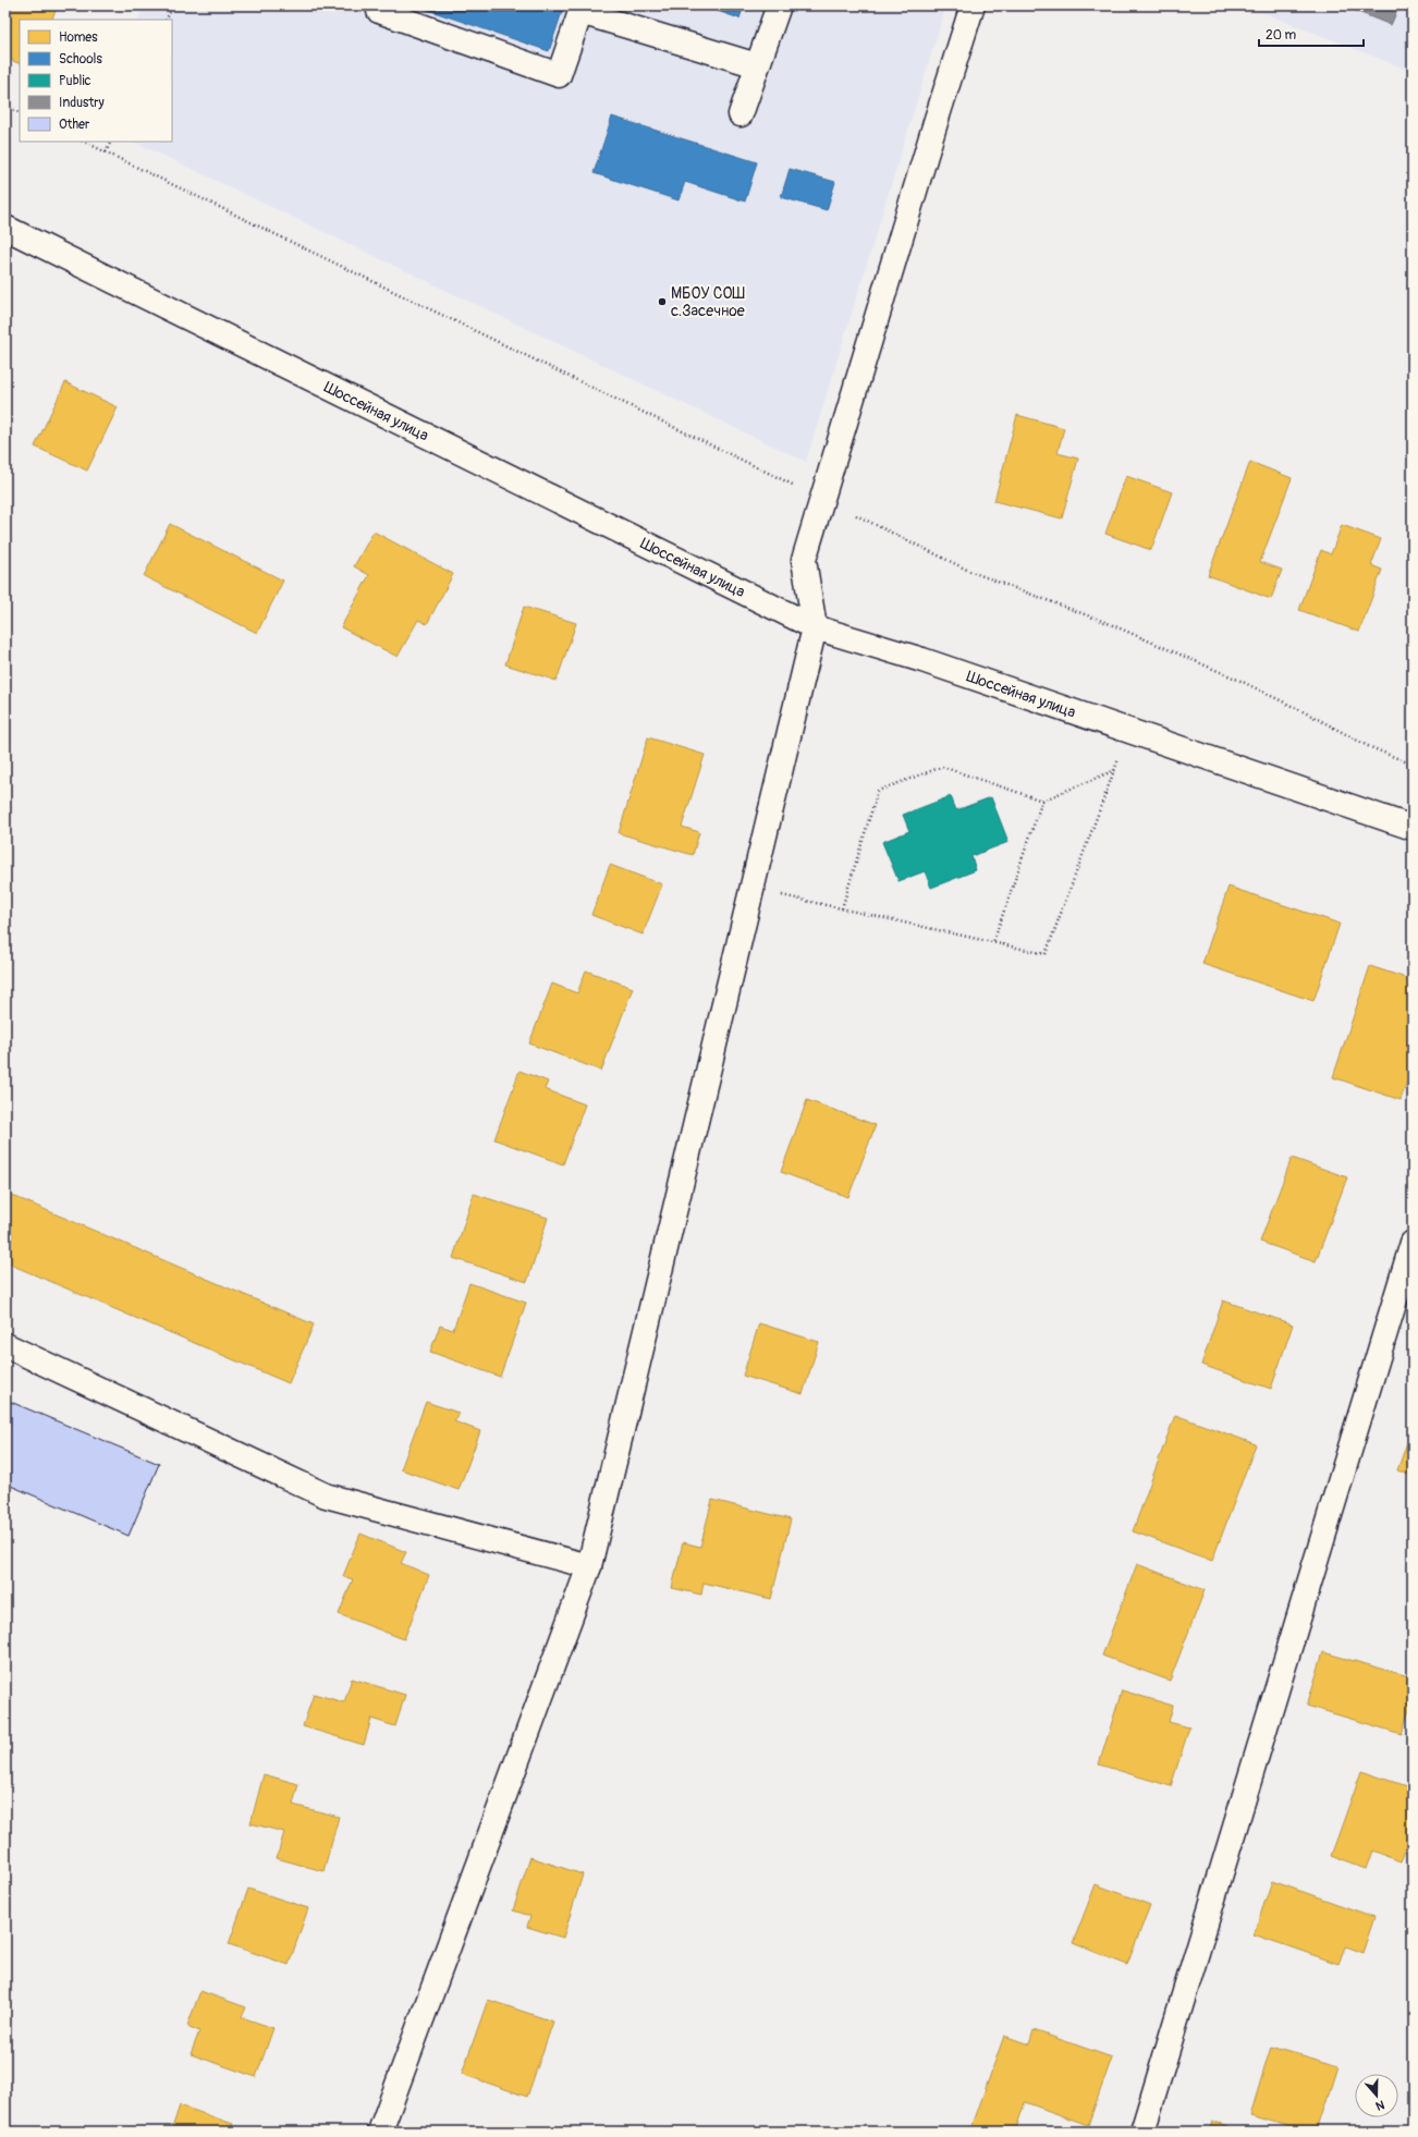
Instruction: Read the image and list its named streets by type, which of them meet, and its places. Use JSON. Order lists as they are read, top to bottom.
{
  "streets": {
    "street": ["Шоссейная улица"]
  },
  "places": ["МБОУ СОШ с.Засечное"],
  "legend": [
    "Homes",
    "Schools",
    "Public",
    "Industry",
    "Other"
  ],
  "scale_bar": "20 m",
  "north": "bottom"
}
